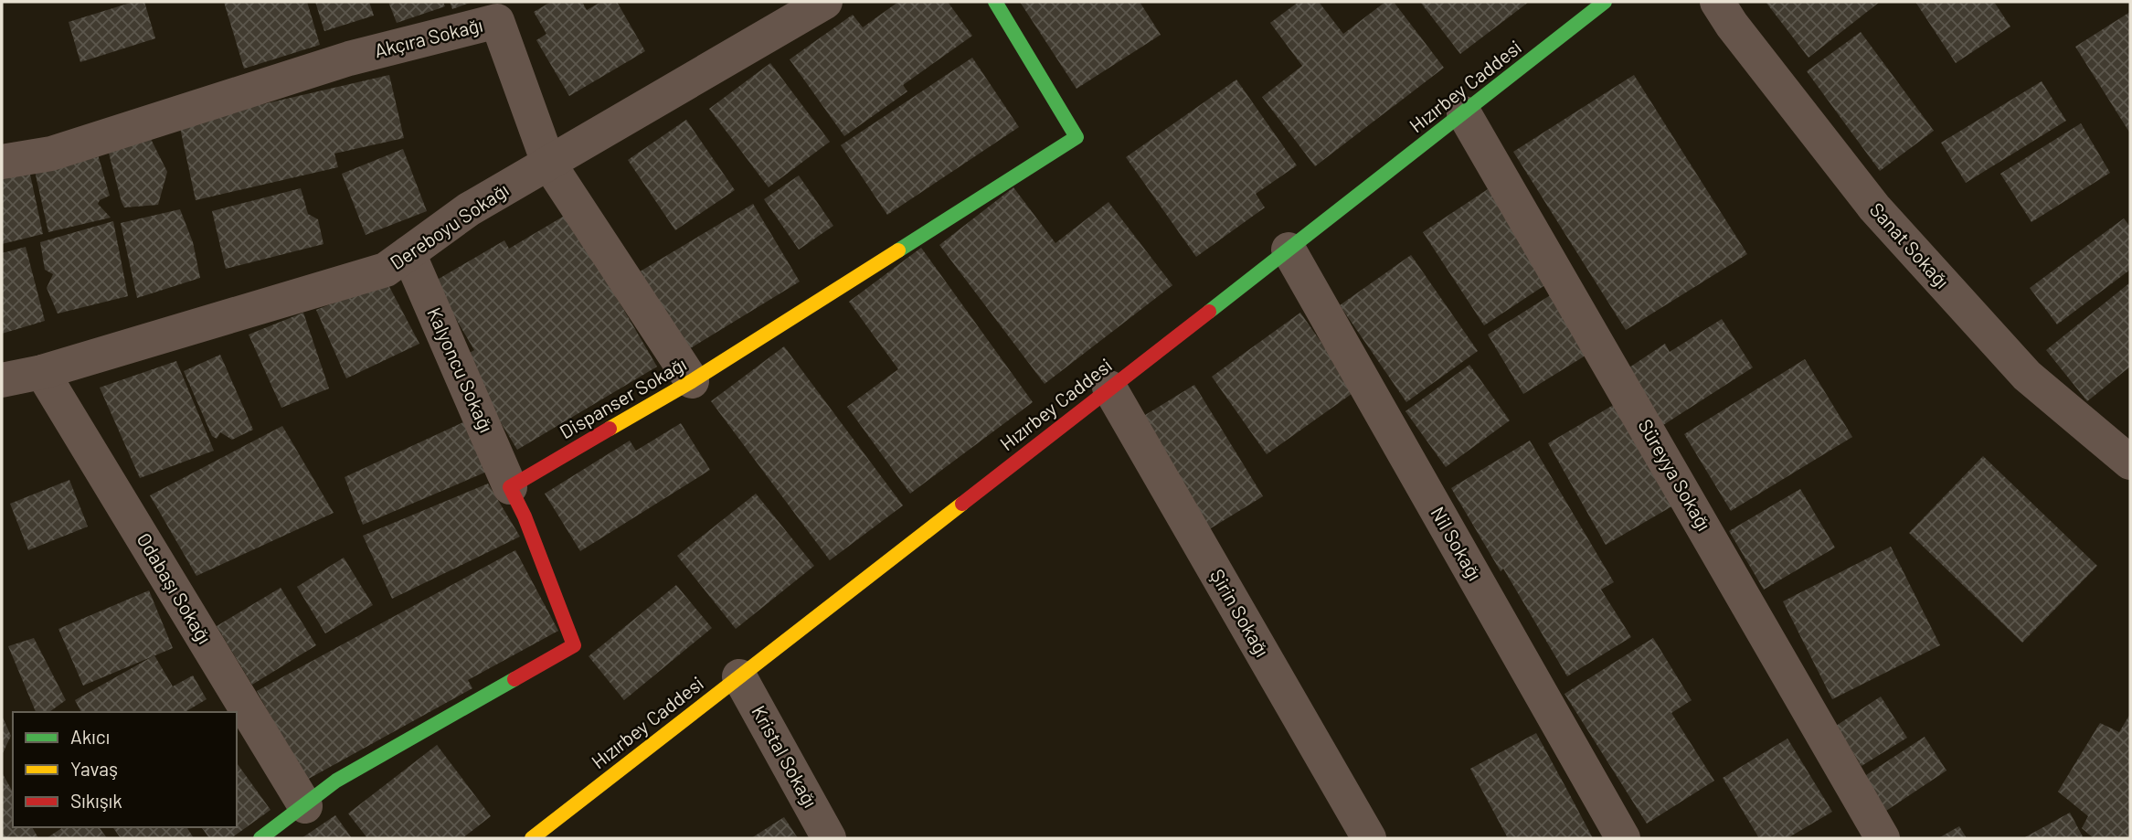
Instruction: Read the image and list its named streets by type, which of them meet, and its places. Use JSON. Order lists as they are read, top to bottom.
{
  "streets": {
    "street": [
      "Akçıra Sokağı",
      "Hızırbey Caddesi",
      "Dereboyu Sokağı",
      "Sanat Sokağı",
      "Kalyoncu Sokağı",
      "Dispanser Sokağı",
      "Süreyya Sokağı",
      "Nil Sokağı",
      "Odabaşı Sokağı",
      "Şirin Sokağı",
      "Kristal Sokağı"
    ]
  },
  "crossings": [
    ["Akçıra Sokağı", "Dereboyu Sokağı"],
    ["Akçıra Sokağı", "Dispanser Sokağı"],
    ["Hızırbey Caddesi", "Süreyya Sokağı"],
    ["Hızırbey Caddesi", "Nil Sokağı"],
    ["Hızırbey Caddesi", "Şirin Sokağı"],
    ["Hızırbey Caddesi", "Kristal Sokağı"],
    ["Dereboyu Sokağı", "Kalyoncu Sokağı"],
    ["Dereboyu Sokağı", "Odabaşı Sokağı"],
    ["Kalyoncu Sokağı", "Dispanser Sokağı"]
  ],
  "legend": ["Akıcı", "Yavaş", "Sıkışık"]
}
